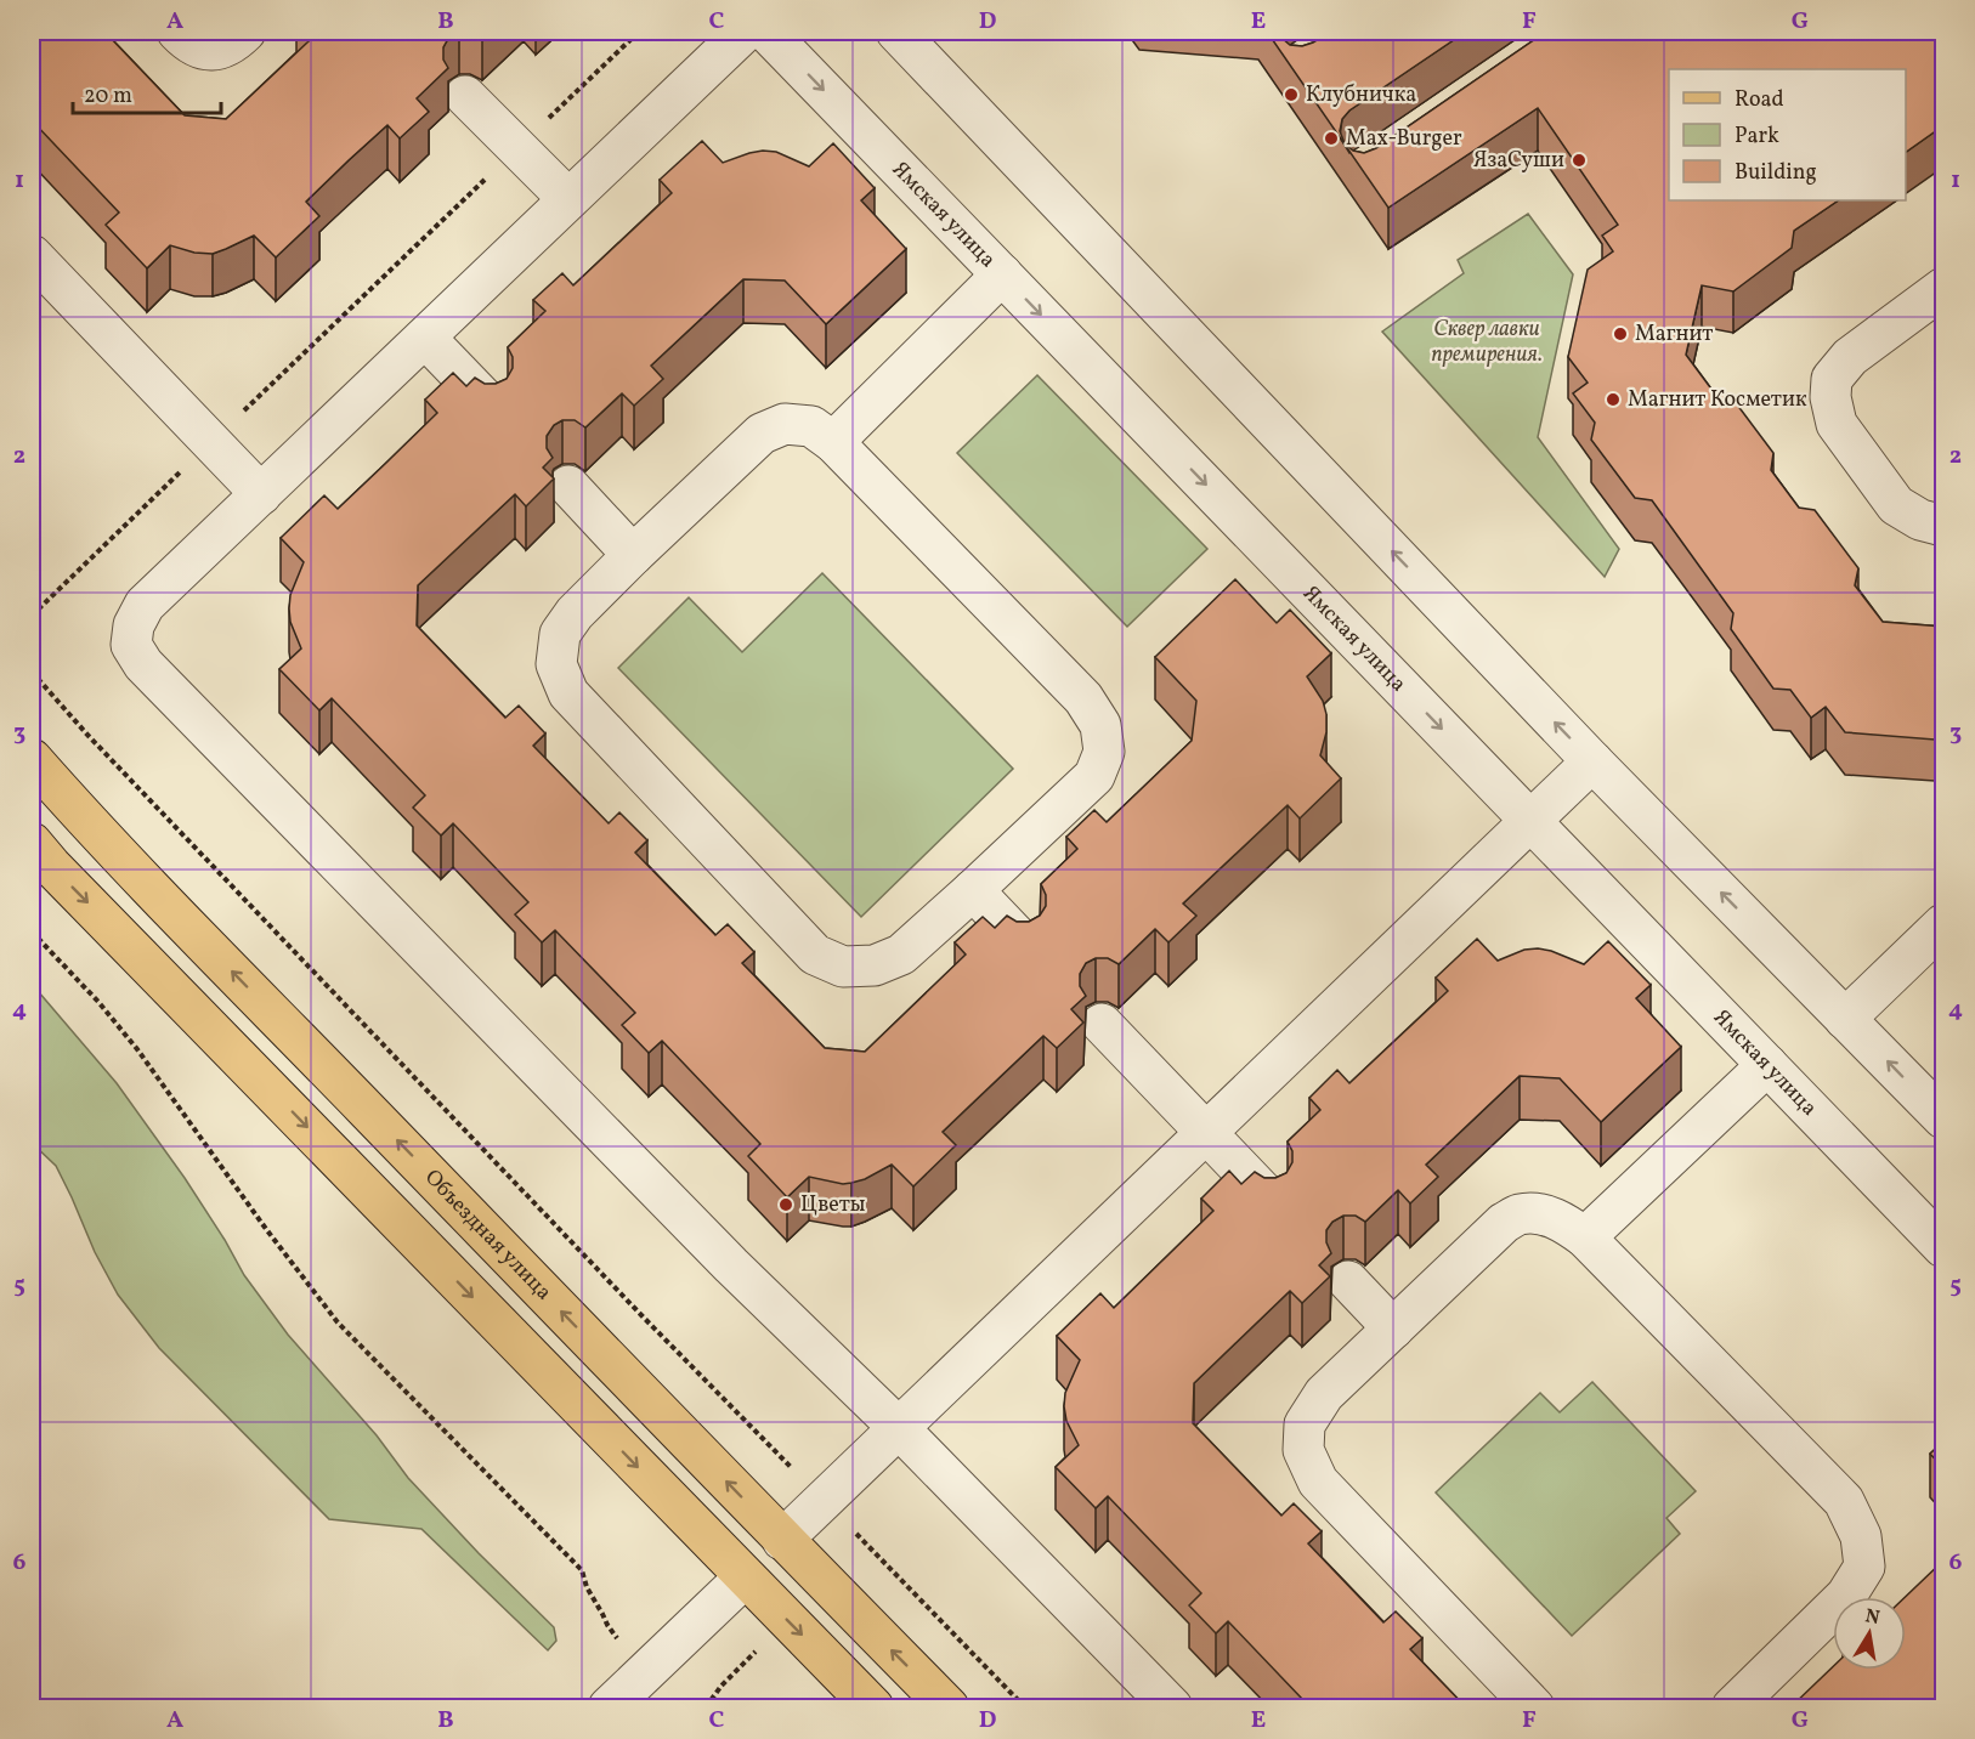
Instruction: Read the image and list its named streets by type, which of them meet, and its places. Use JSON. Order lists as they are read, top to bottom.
{
  "streets": {
    "main road": ["Объездная улица"],
    "street": ["Ямская улица"]
  },
  "parks": ["Сквер лавки премирения."],
  "places": [
    "Клубничка",
    "Max-Burger",
    "ЯзаСуши",
    "Магнит",
    "Магнит Косметик",
    "Цветы"
  ],
  "legend": ["Road", "Park", "Building"],
  "scale_bar": "20 m",
  "north": "top",
  "grid": {
    "columns": [
      "A",
      "B",
      "C",
      "D",
      "E",
      "F",
      "G"
    ],
    "rows": [
      "1",
      "2",
      "3",
      "4",
      "5",
      "6"
    ]
  }
}
